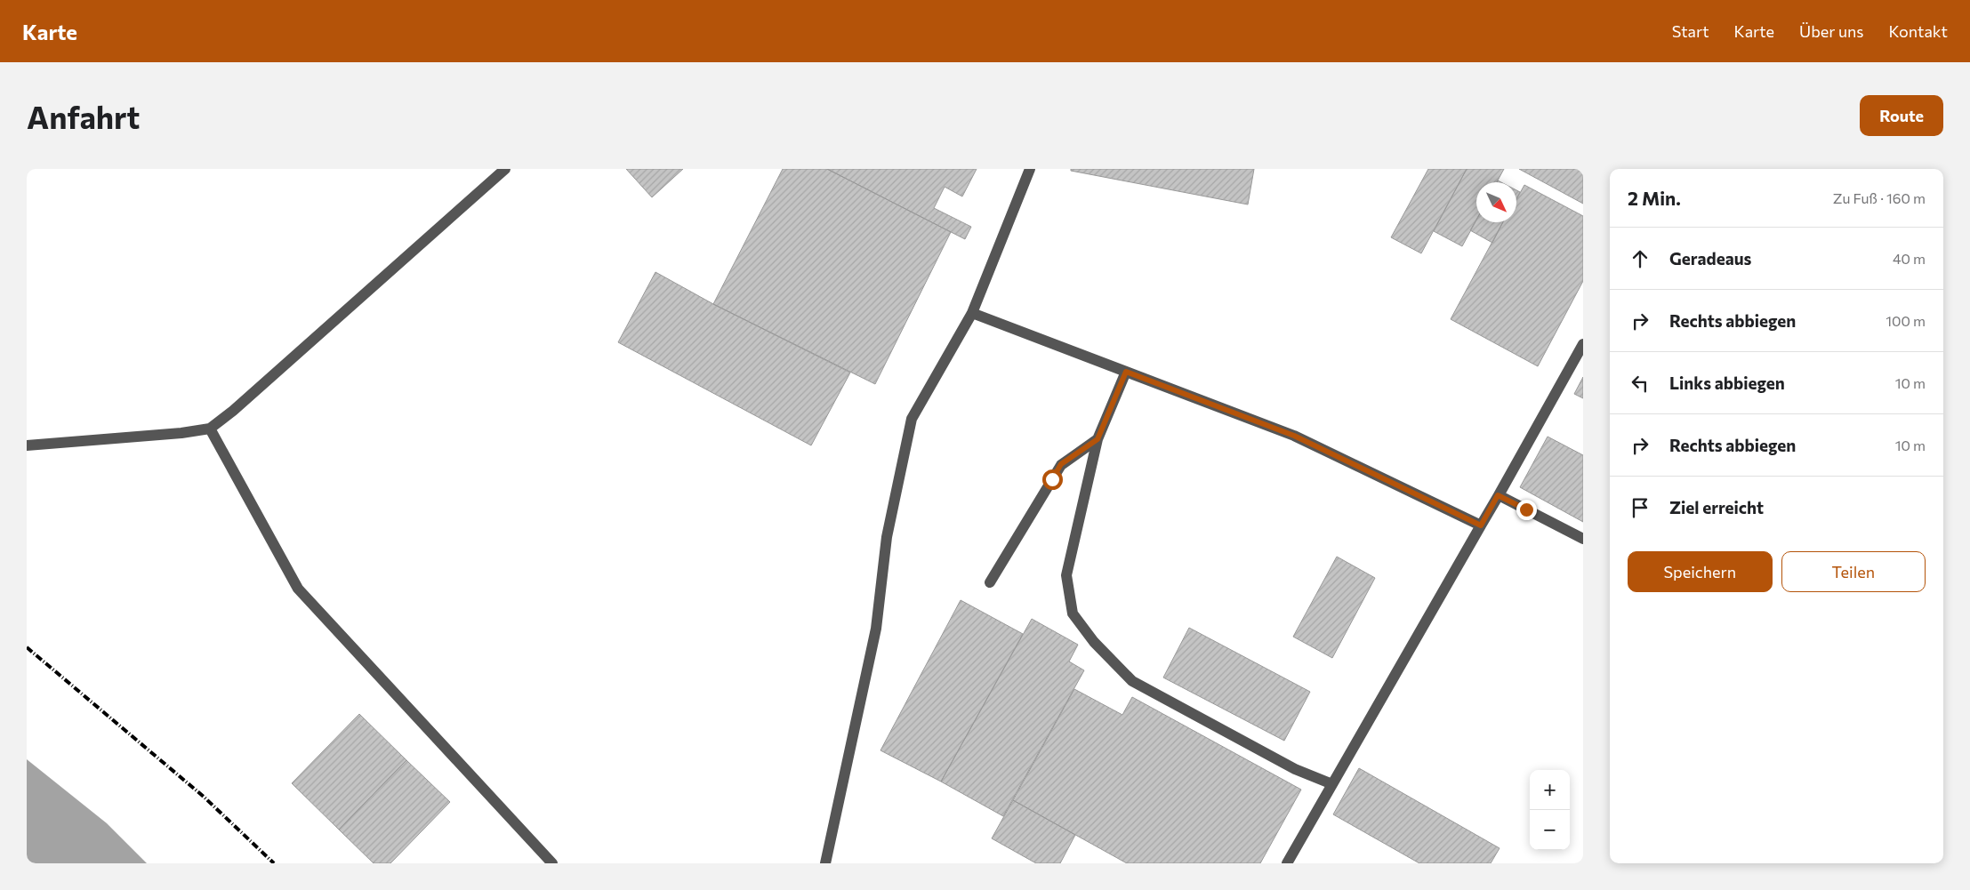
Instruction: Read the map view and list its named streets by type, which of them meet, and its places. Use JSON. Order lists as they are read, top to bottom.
{
  "north": "bottom right",
  "page": {
    "header": "Karte",
    "nav": [
      "Start",
      "Karte",
      "Über uns",
      "Kontakt"
    ],
    "buttons": [
      "Route",
      ["Speichern", "Teilen"]
    ],
    "title": "Anfahrt",
    "heading": ["2 Min.", "Zu Fuß · 160 m"],
    "list": [
      ["Geradeaus", "40 m"],
      ["Rechts abbiegen", "100 m"],
      ["Links abbiegen", "10 m"],
      ["Rechts abbiegen", "10 m"],
      "Ziel erreicht"
    ],
    "map_buttons": ["+", "−"]
  }
}
